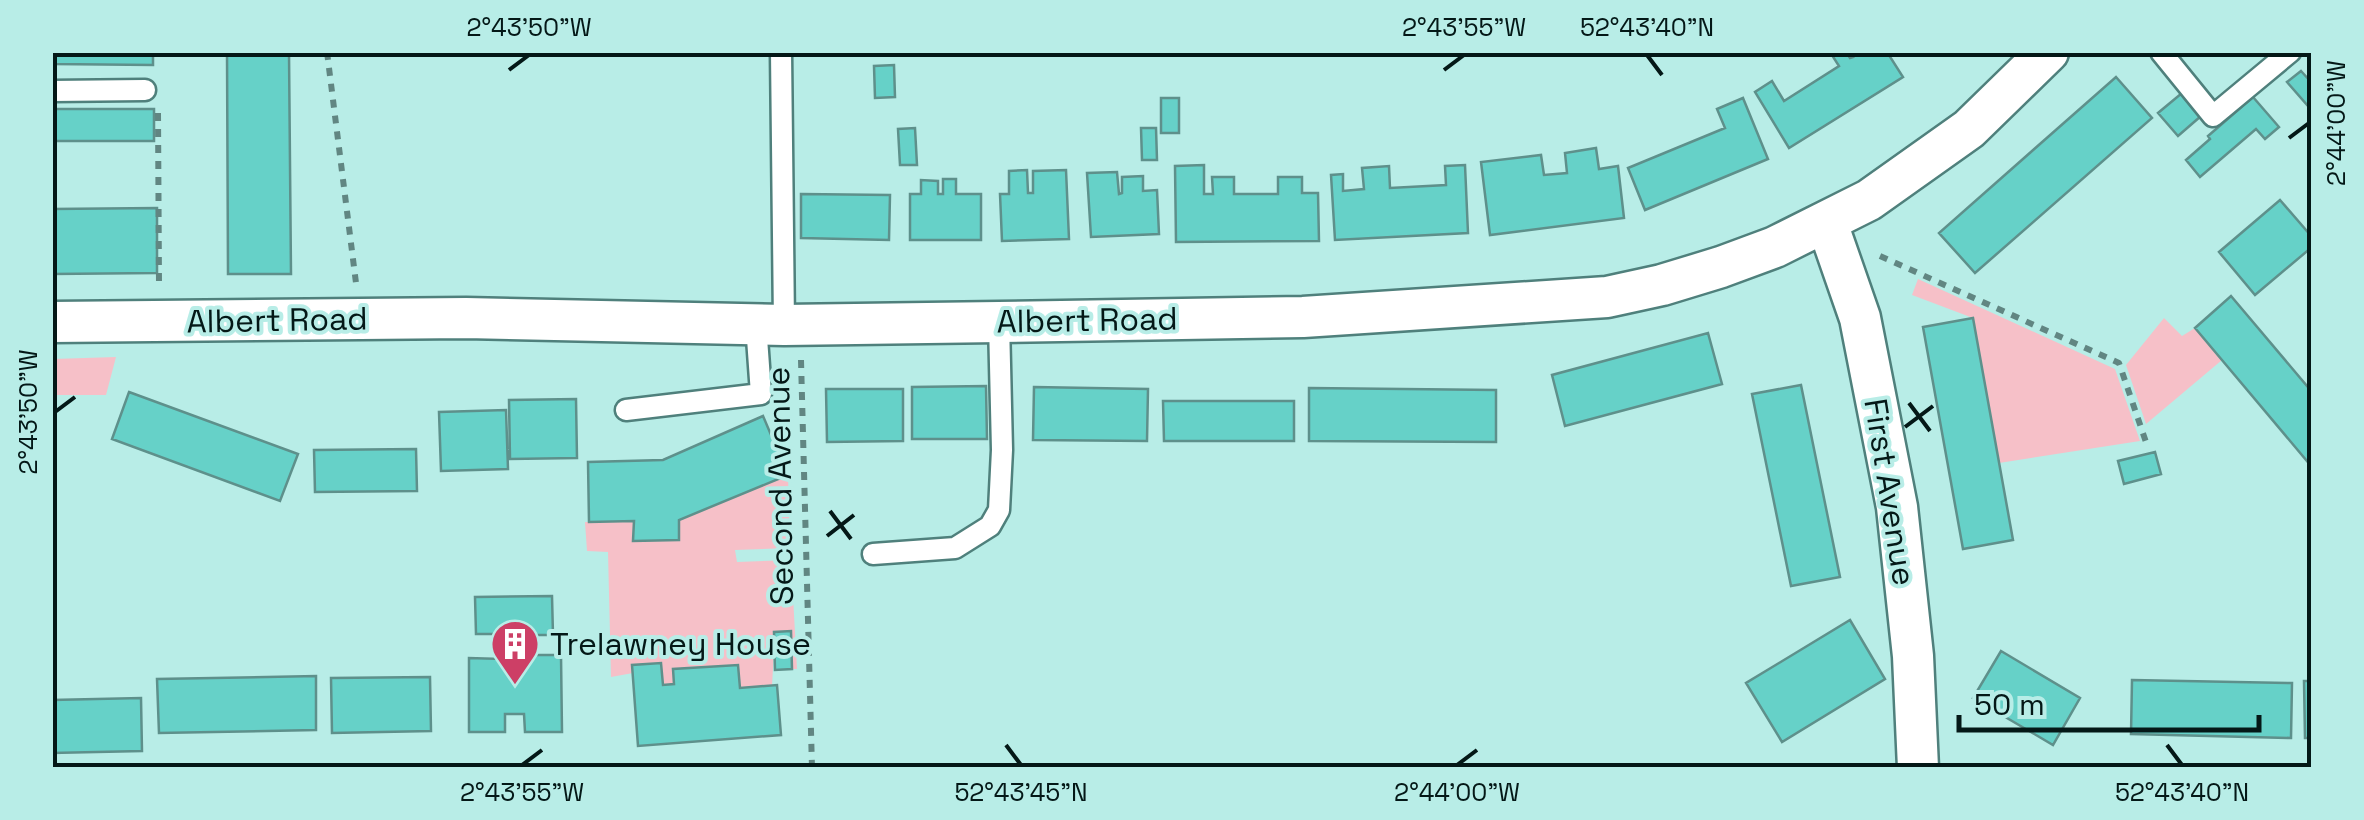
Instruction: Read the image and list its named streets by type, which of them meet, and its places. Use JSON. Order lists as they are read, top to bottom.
{
  "streets": {
    "street": ["Albert Road", "First Avenue"],
    "path": ["Second Avenue"]
  },
  "crossings": [
    ["Albert Road", "Second Avenue"],
    ["Albert Road", "First Avenue"]
  ],
  "places": {
    "building": ["Trelawney House"]
  },
  "scale_bar": "50 m",
  "coordinates": [
    "2°43'50\"W",
    "2°43'55\"W",
    "52°43'40\"N",
    "2°44'00\"W",
    "52°43'45\"N"
  ]
}
